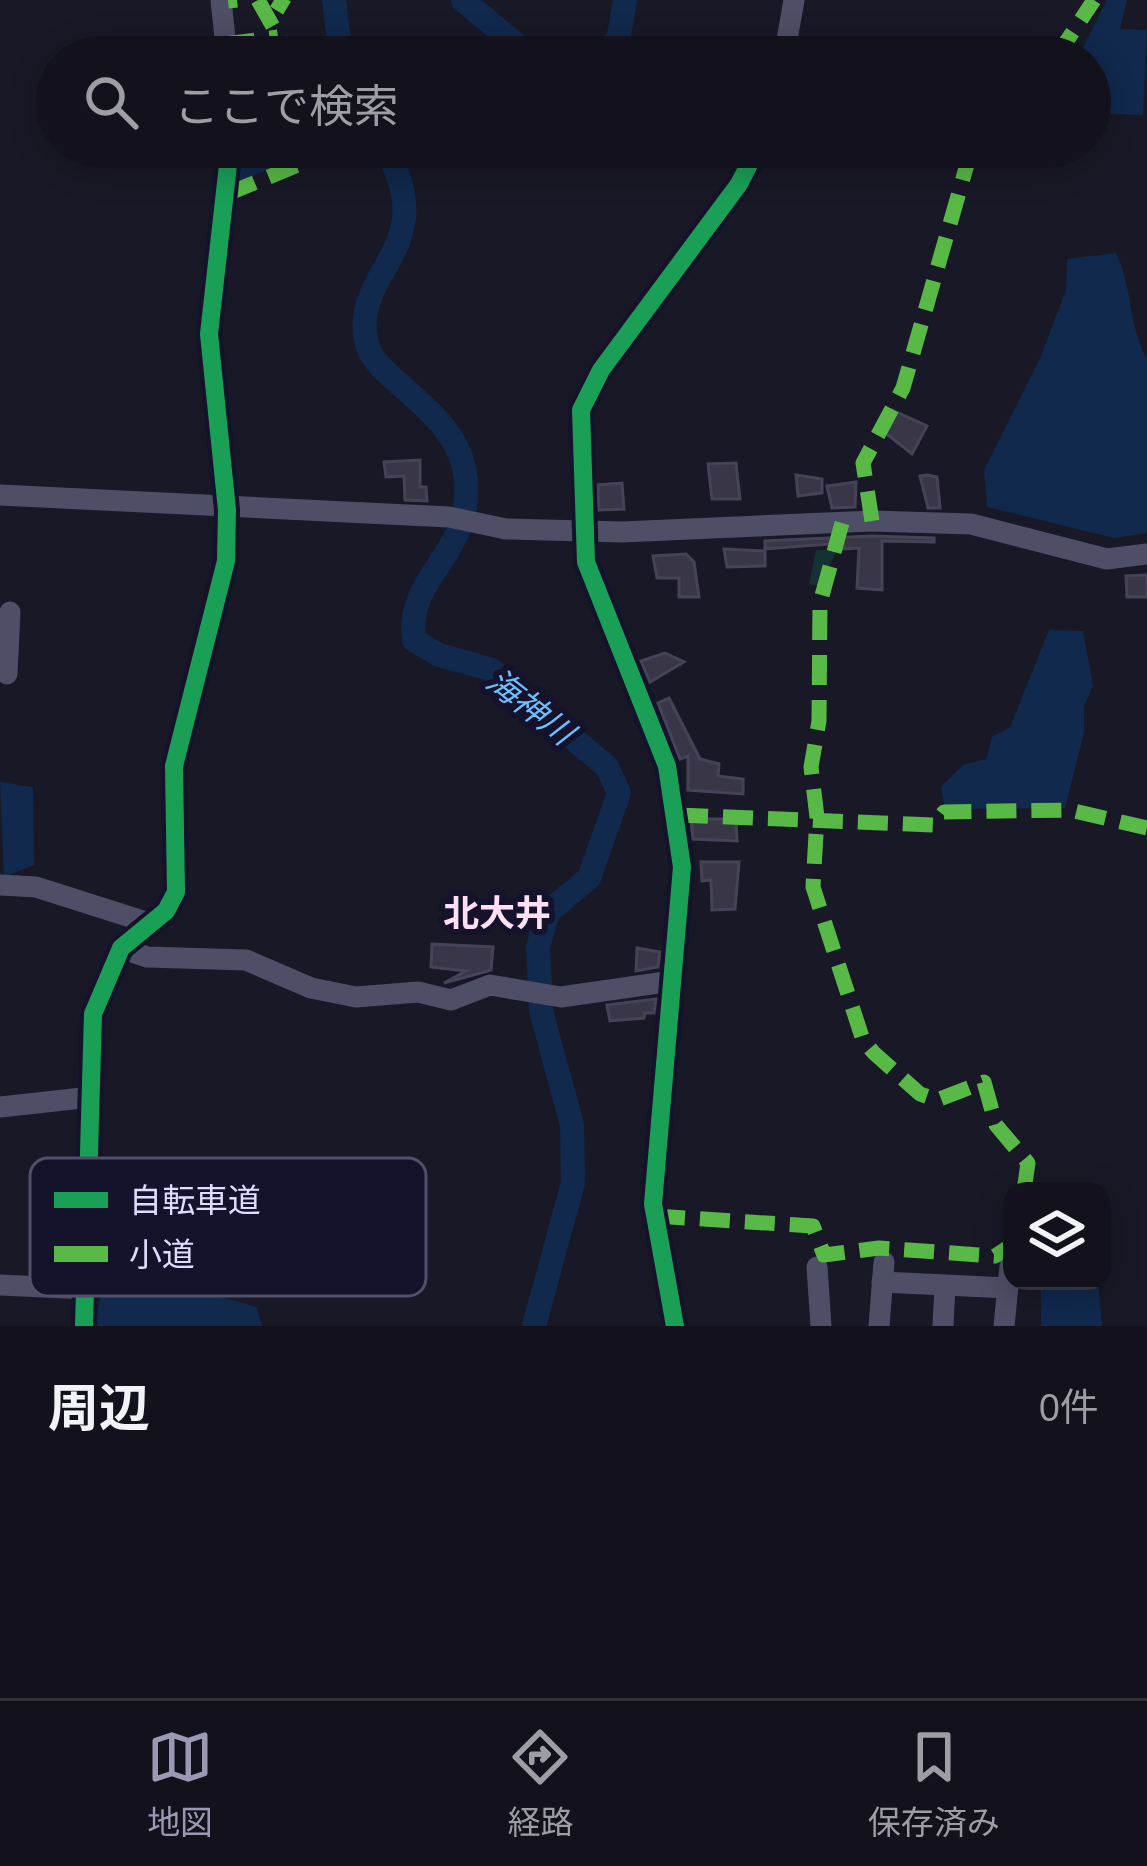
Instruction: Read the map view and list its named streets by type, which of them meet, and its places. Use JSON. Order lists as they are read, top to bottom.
{
  "districts": ["北大井"],
  "water": ["海神川"],
  "legend": ["自転車道", "小道"],
  "page": {
    "search": "ここで検索",
    "heading": ["周辺", "0件"],
    "nav": ["地図", "経路", "保存済み"]
  }
}
